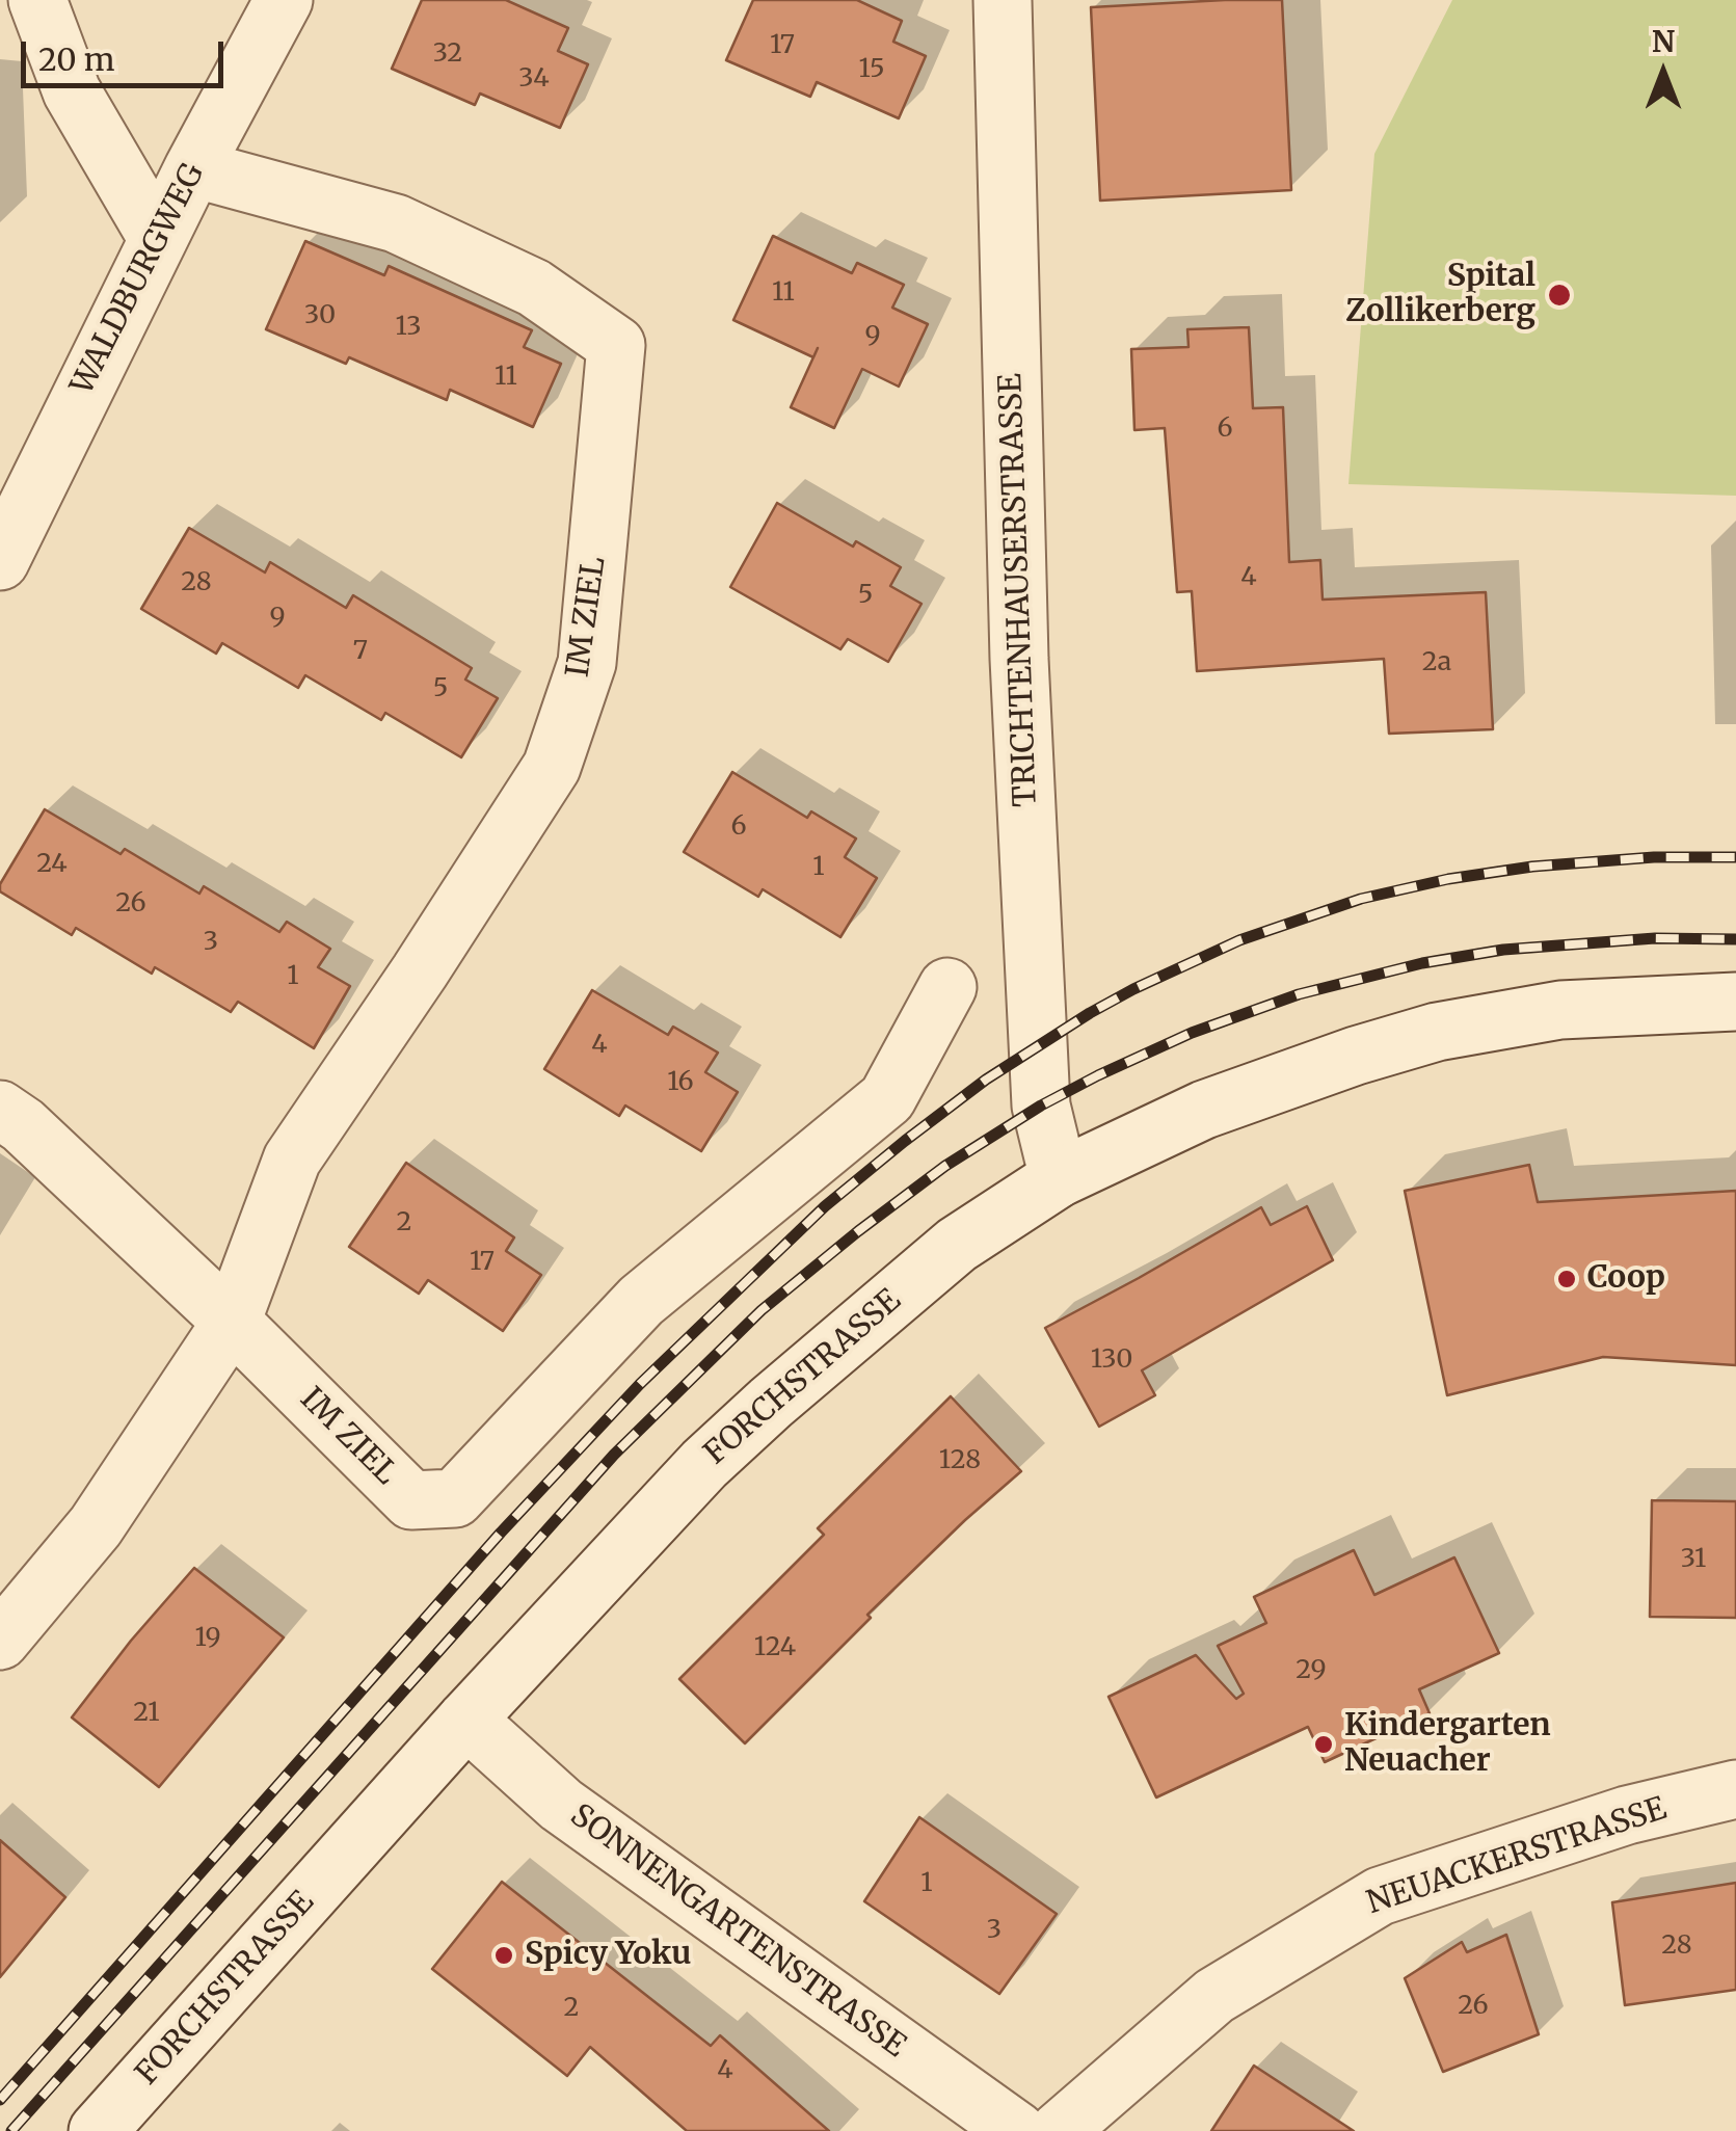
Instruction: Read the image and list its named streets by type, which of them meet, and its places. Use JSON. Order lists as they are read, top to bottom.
{
  "streets": {
    "street": [
      "WALDBURGWEG",
      "TRICHTENHAUSERSTRASSE",
      "IM ZIEL",
      "FORCHSTRASSE",
      "NEUACKERSTRASSE",
      "SONNENGARTENSTRASSE"
    ]
  },
  "crossings": [
    ["WALDBURGWEG", "IM ZIEL"],
    ["TRICHTENHAUSERSTRASSE", "FORCHSTRASSE"],
    ["FORCHSTRASSE", "SONNENGARTENSTRASSE"]
  ],
  "places": [
    "Spital Zollikerberg",
    "Coop",
    "Kindergarten Neuacher",
    "Spicy Yoku"
  ],
  "house_numbers": [
    "17",
    "32",
    "15",
    "34",
    "11",
    "30",
    "13",
    "9",
    "11",
    "6",
    "4",
    "28",
    "5",
    "9",
    "7",
    "2a",
    "5",
    "6",
    "24",
    "1",
    "26",
    "3",
    "1",
    "4",
    "16",
    "2",
    "17",
    "130",
    "128",
    "31",
    "19",
    "124",
    "29",
    "21",
    "1",
    "3",
    "28",
    "26",
    "2",
    "4"
  ],
  "scale_bar": "20 m",
  "north": "top"
}
